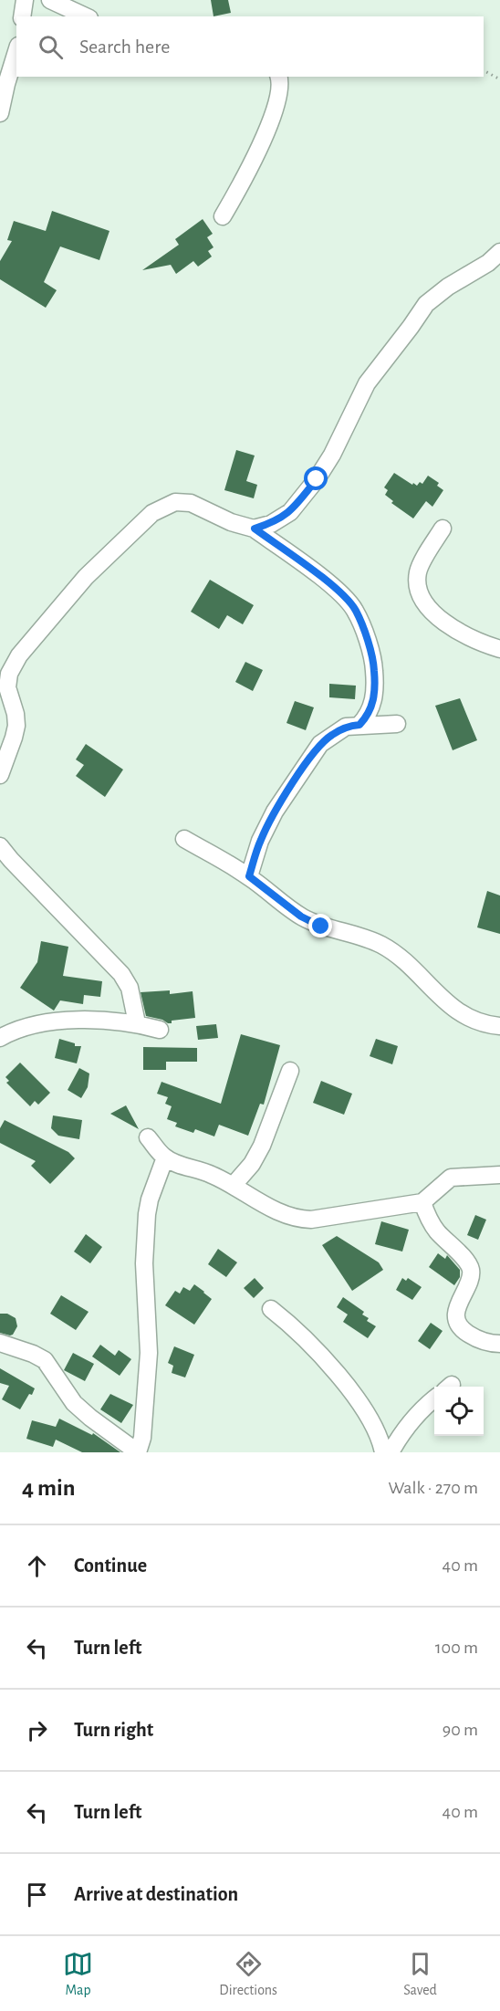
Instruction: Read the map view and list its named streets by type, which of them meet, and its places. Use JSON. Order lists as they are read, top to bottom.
{
  "page": {
    "search": "Search here",
    "heading": ["4 min", "Walk · 270 m"],
    "list": [
      ["Continue", "40 m"],
      ["Turn left", "100 m"],
      ["Turn right", "90 m"],
      ["Turn left", "40 m"],
      "Arrive at destination"
    ],
    "nav": ["Map", "Directions", "Saved"]
  }
}
